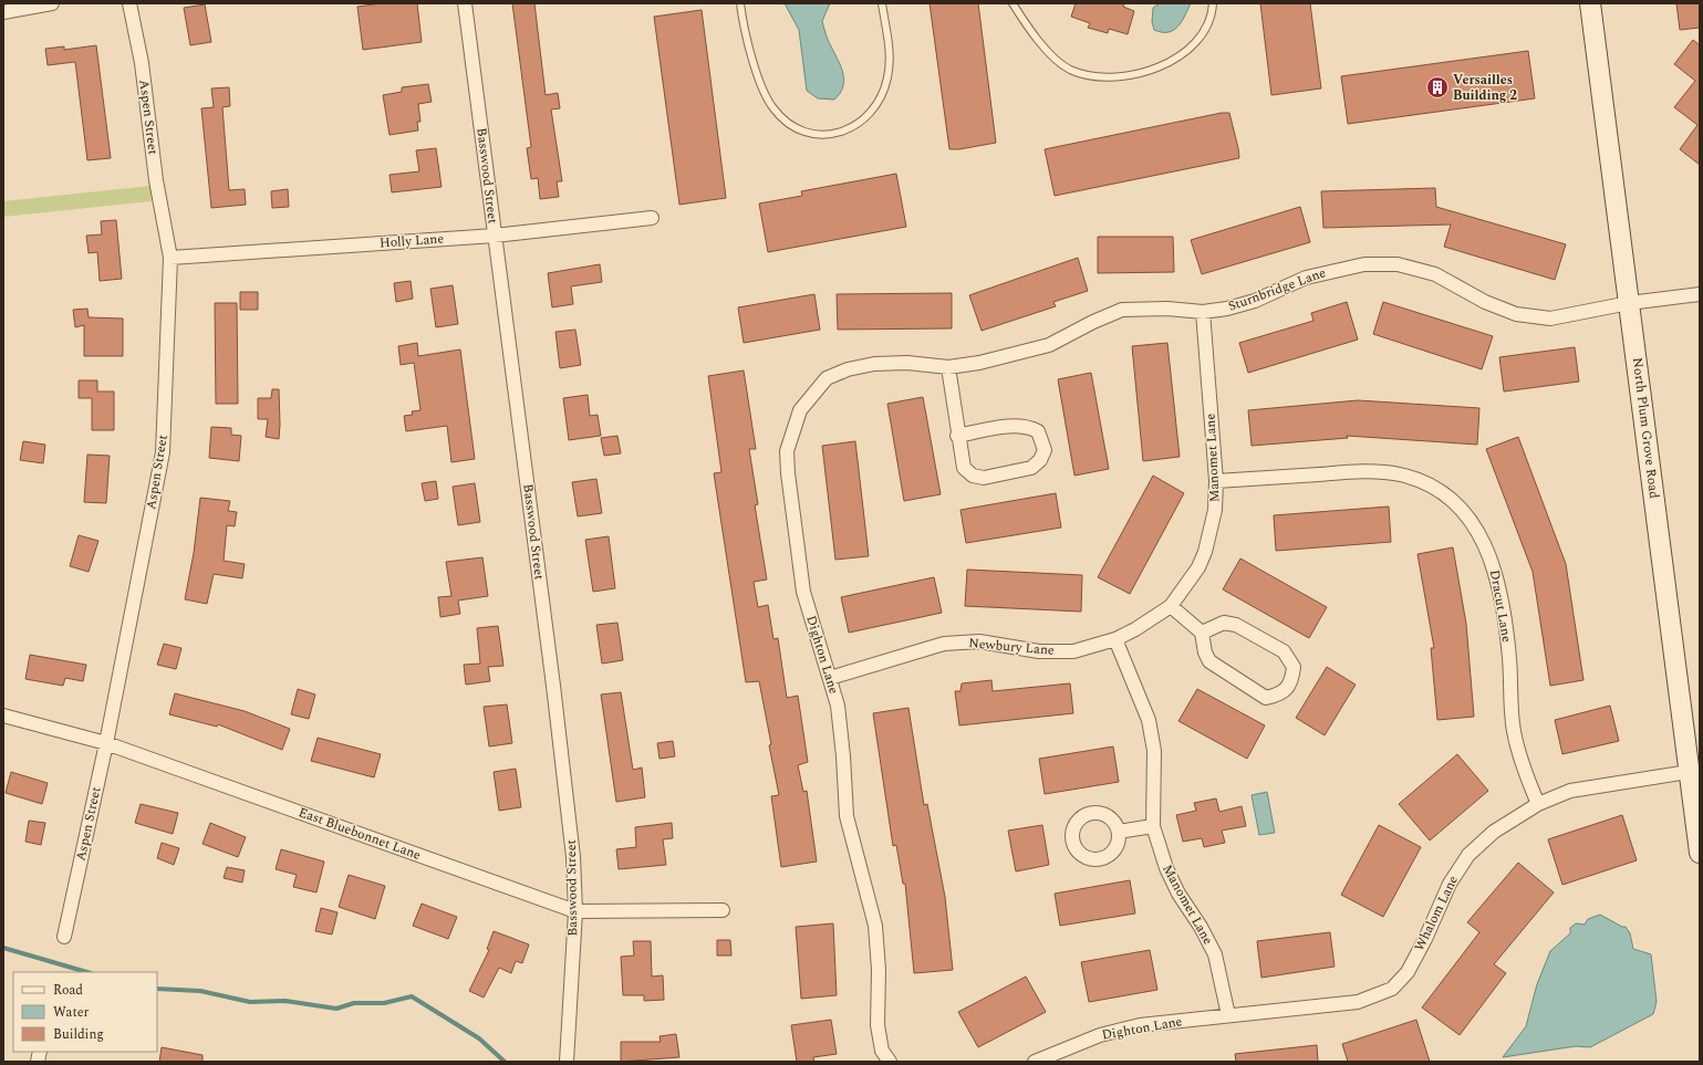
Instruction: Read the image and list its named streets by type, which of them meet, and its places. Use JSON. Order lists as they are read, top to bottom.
{
  "streets": {
    "street": [
      "Aspen Street",
      "Basswood Street",
      "Holly Lane",
      "Sturnbridge Lane",
      "North Plum Grove Road",
      "Manomet Lane",
      "Dracut Lane",
      "Newbury Lane",
      "Dighton Lane",
      "East Bluebonnet Lane",
      "Whalom Lane"
    ]
  },
  "crossings": [
    ["Aspen Street", "Holly Lane"],
    ["Aspen Street", "East Bluebonnet Lane"],
    ["Basswood Street", "Holly Lane"],
    ["Basswood Street", "East Bluebonnet Lane"],
    ["Sturnbridge Lane", "North Plum Grove Road"],
    ["Sturnbridge Lane", "Manomet Lane"],
    ["Sturnbridge Lane", "Dighton Lane"],
    ["North Plum Grove Road", "Whalom Lane"],
    ["Manomet Lane", "Dracut Lane"],
    ["Manomet Lane", "Newbury Lane"],
    ["Manomet Lane", "Dighton Lane"],
    ["Manomet Lane", "Whalom Lane"],
    ["Dracut Lane", "Whalom Lane"],
    ["Newbury Lane", "Dighton Lane"],
    ["Dighton Lane", "Whalom Lane"]
  ],
  "places": {
    "building": ["Versailles Building 2"]
  },
  "legend": ["Road", "Water", "Building"]
}
